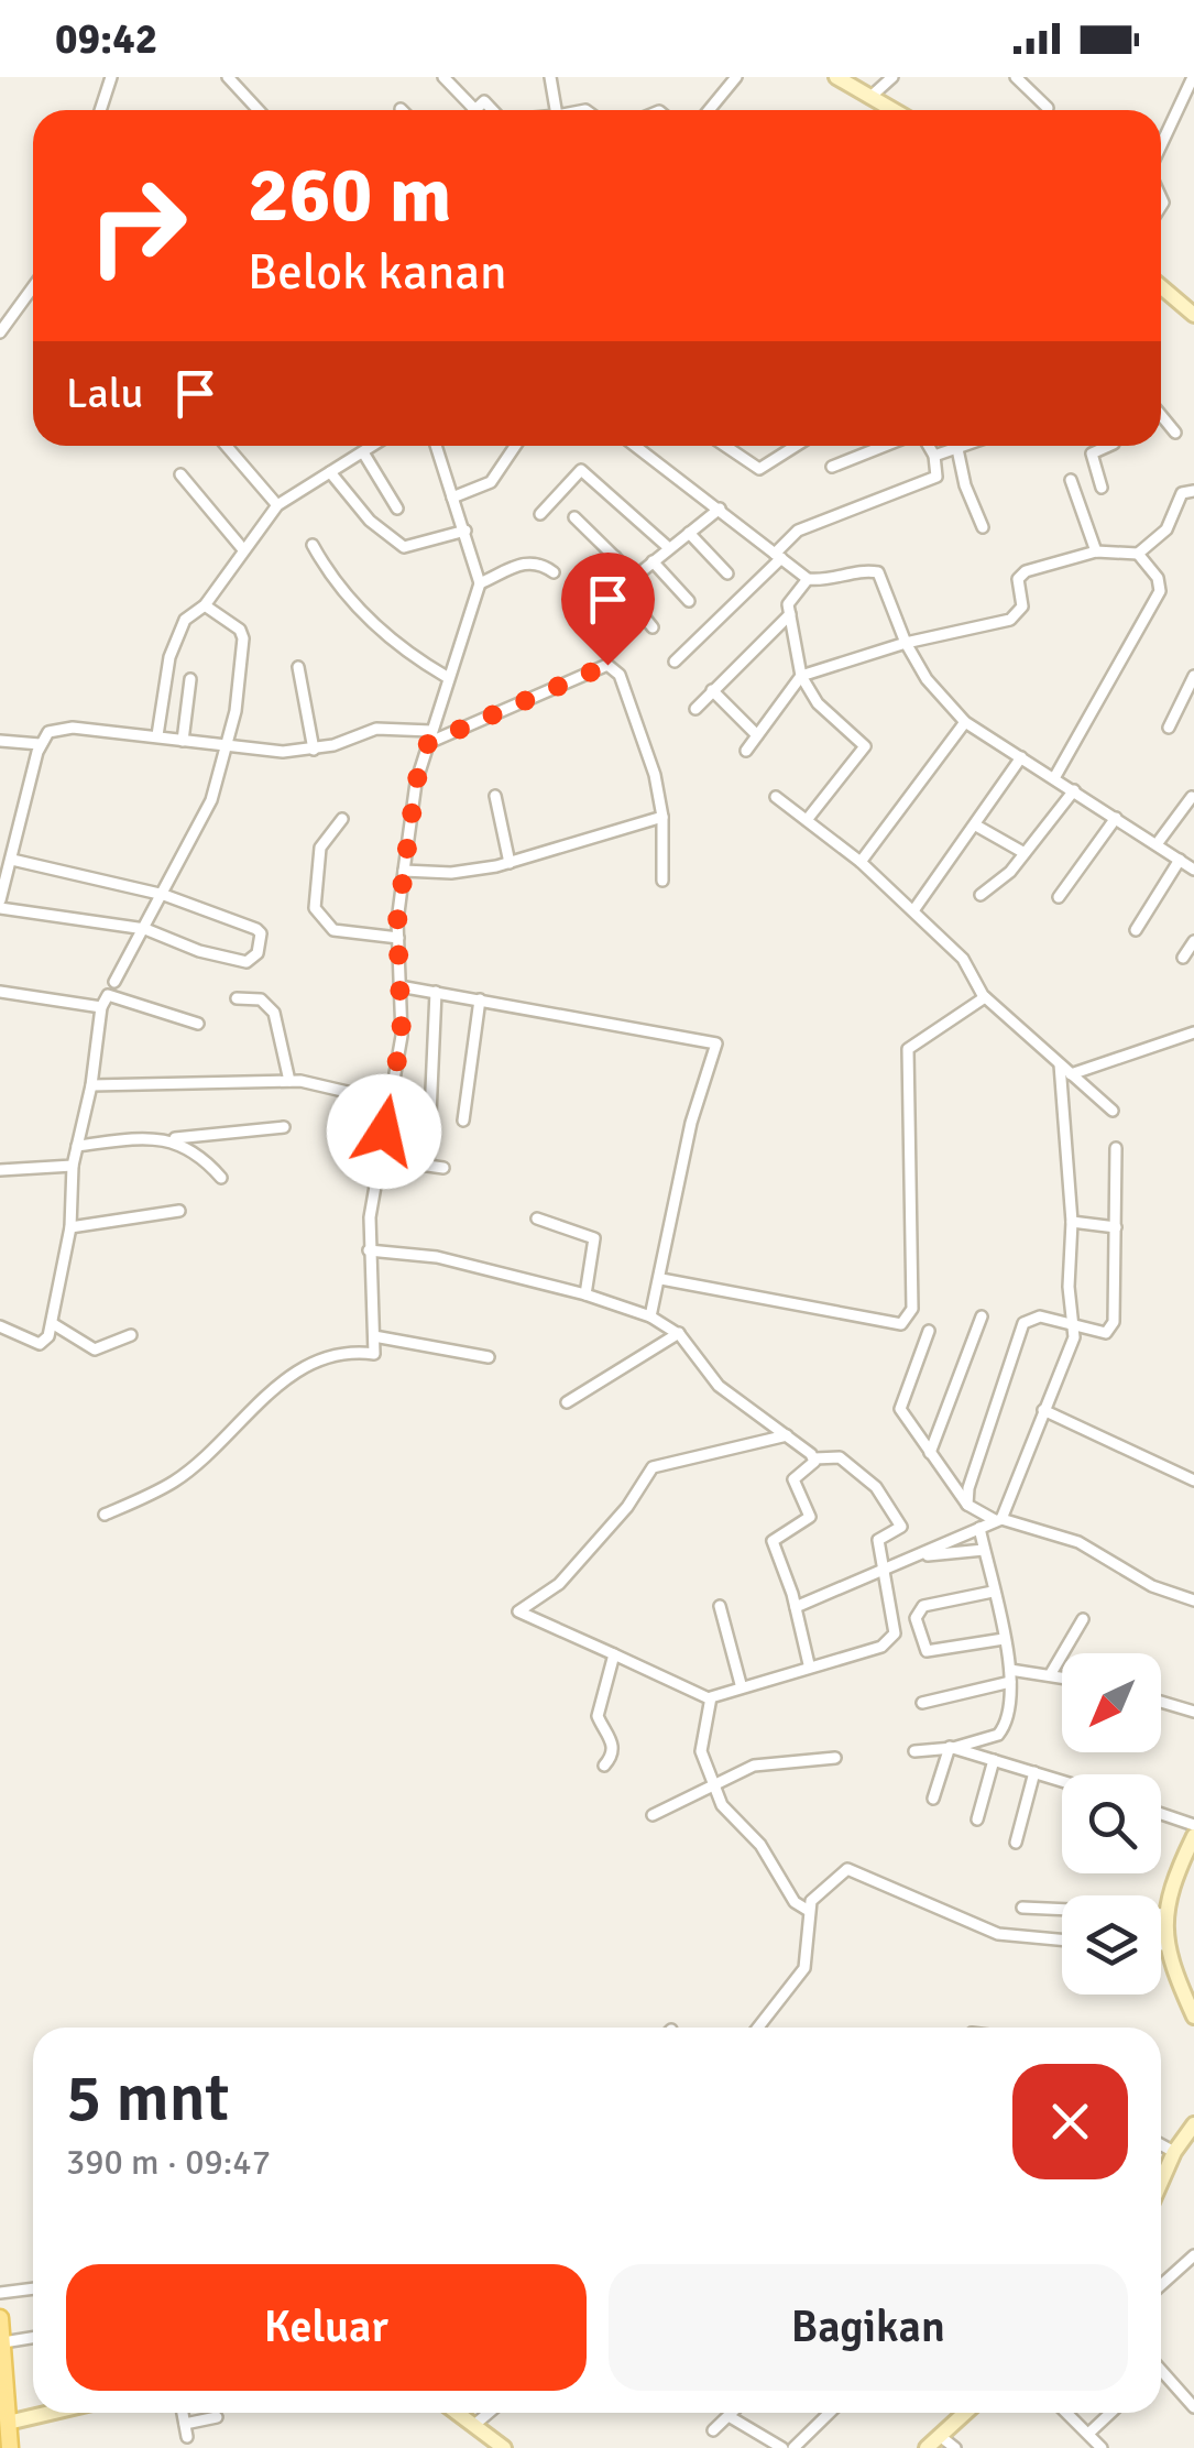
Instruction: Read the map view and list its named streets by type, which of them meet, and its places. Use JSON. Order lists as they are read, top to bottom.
{
  "north": "bottom left",
  "page": {
    "status": "09:42",
    "turn": ["260 m", "Belok kanan"],
    "then": "Lalu",
    "heading": ["5 mnt", "390 m · 09:47"],
    "buttons": ["Keluar", "Bagikan"]
  }
}
